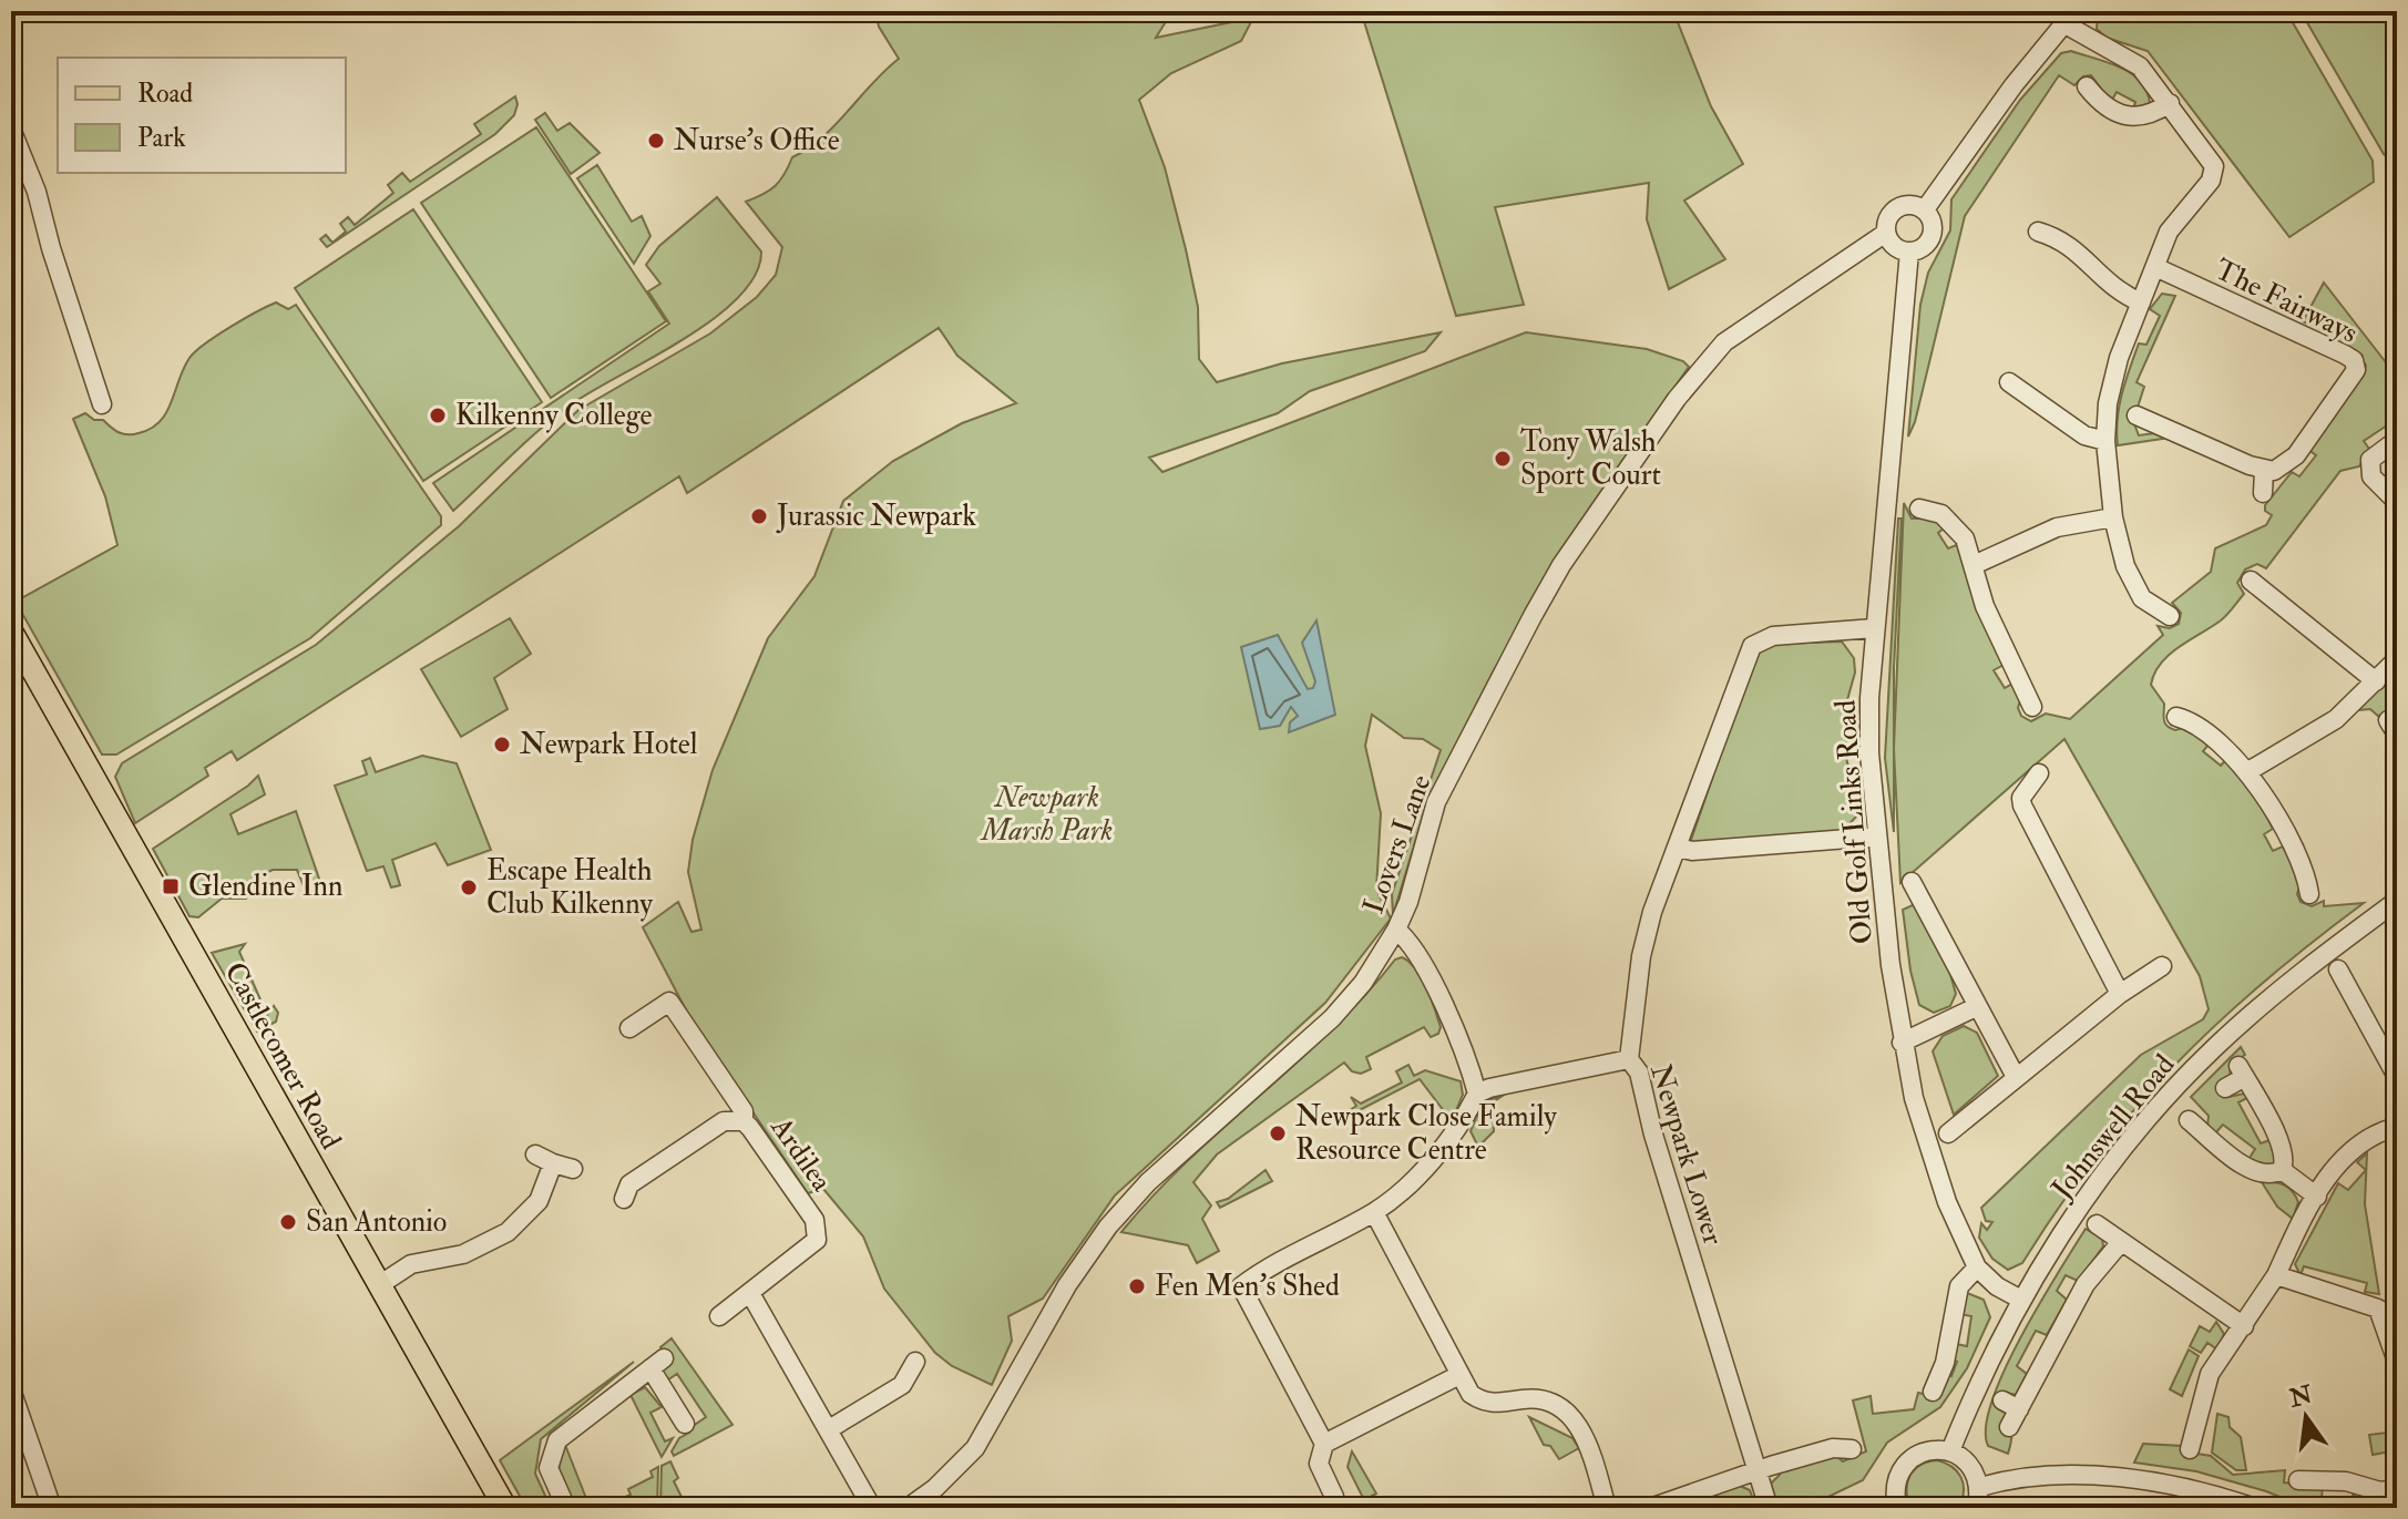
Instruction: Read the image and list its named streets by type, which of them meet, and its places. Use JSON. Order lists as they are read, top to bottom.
{
  "streets": {
    "main road": ["Castlecomer Road"],
    "street": [
      "The Fairways",
      "Old Golf Links Road",
      "Lovers Lane",
      "Johnswell Road",
      "Ardilea",
      "Newpark Lower"
    ]
  },
  "crossings": [
    ["Old Golf Links Road", "Lovers Lane"],
    ["Old Golf Links Road", "Johnswell Road"],
    ["Old Golf Links Road", "Newpark Lower"]
  ],
  "parks": ["Newpark Marsh Park"],
  "places": {
    "other": [
      "Nurse's Office",
      "Kilkenny College",
      "Tony Walsh Sport Court",
      "Jurassic Newpark",
      "Newpark Hotel",
      "Escape Health Club Kilkenny",
      "Newpark Close Family Resource Centre",
      "San Antonio",
      "Fen Men's Shed"
    ],
    "transit": ["Glendine Inn"]
  },
  "legend": ["Road", "Park"],
  "north": "top"
}
